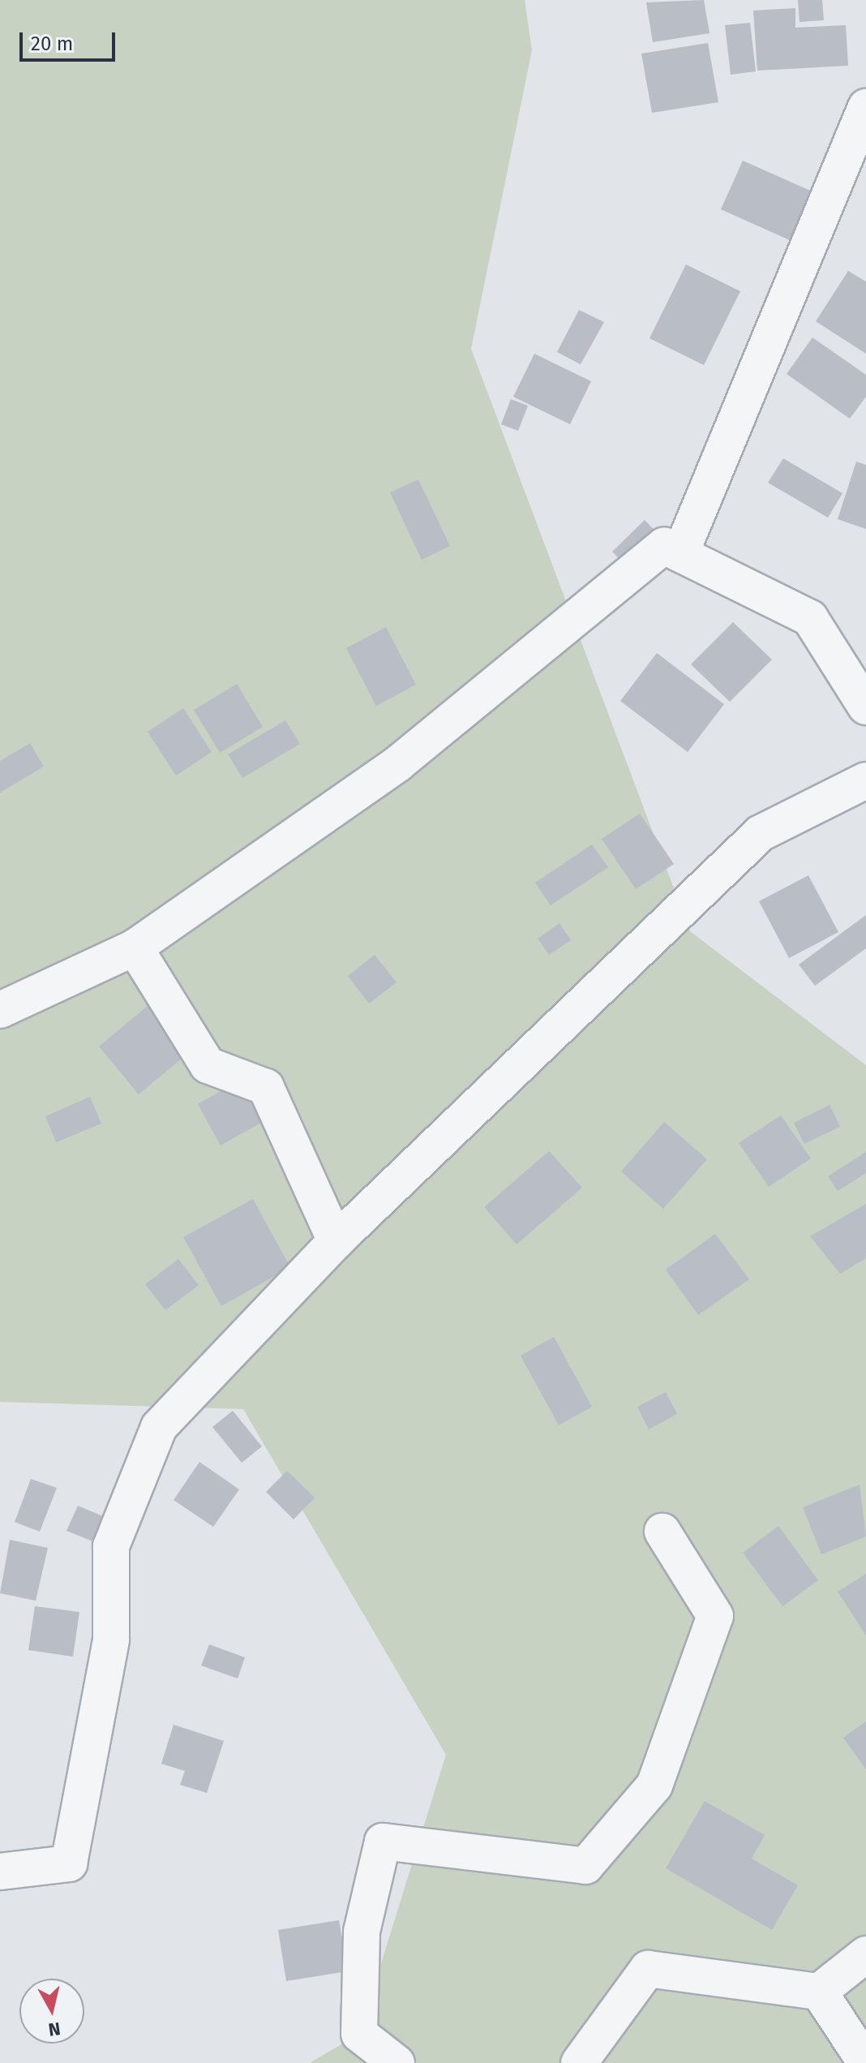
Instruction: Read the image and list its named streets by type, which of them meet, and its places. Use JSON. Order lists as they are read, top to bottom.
{
  "scale_bar": "20 m",
  "north": "bottom"
}
